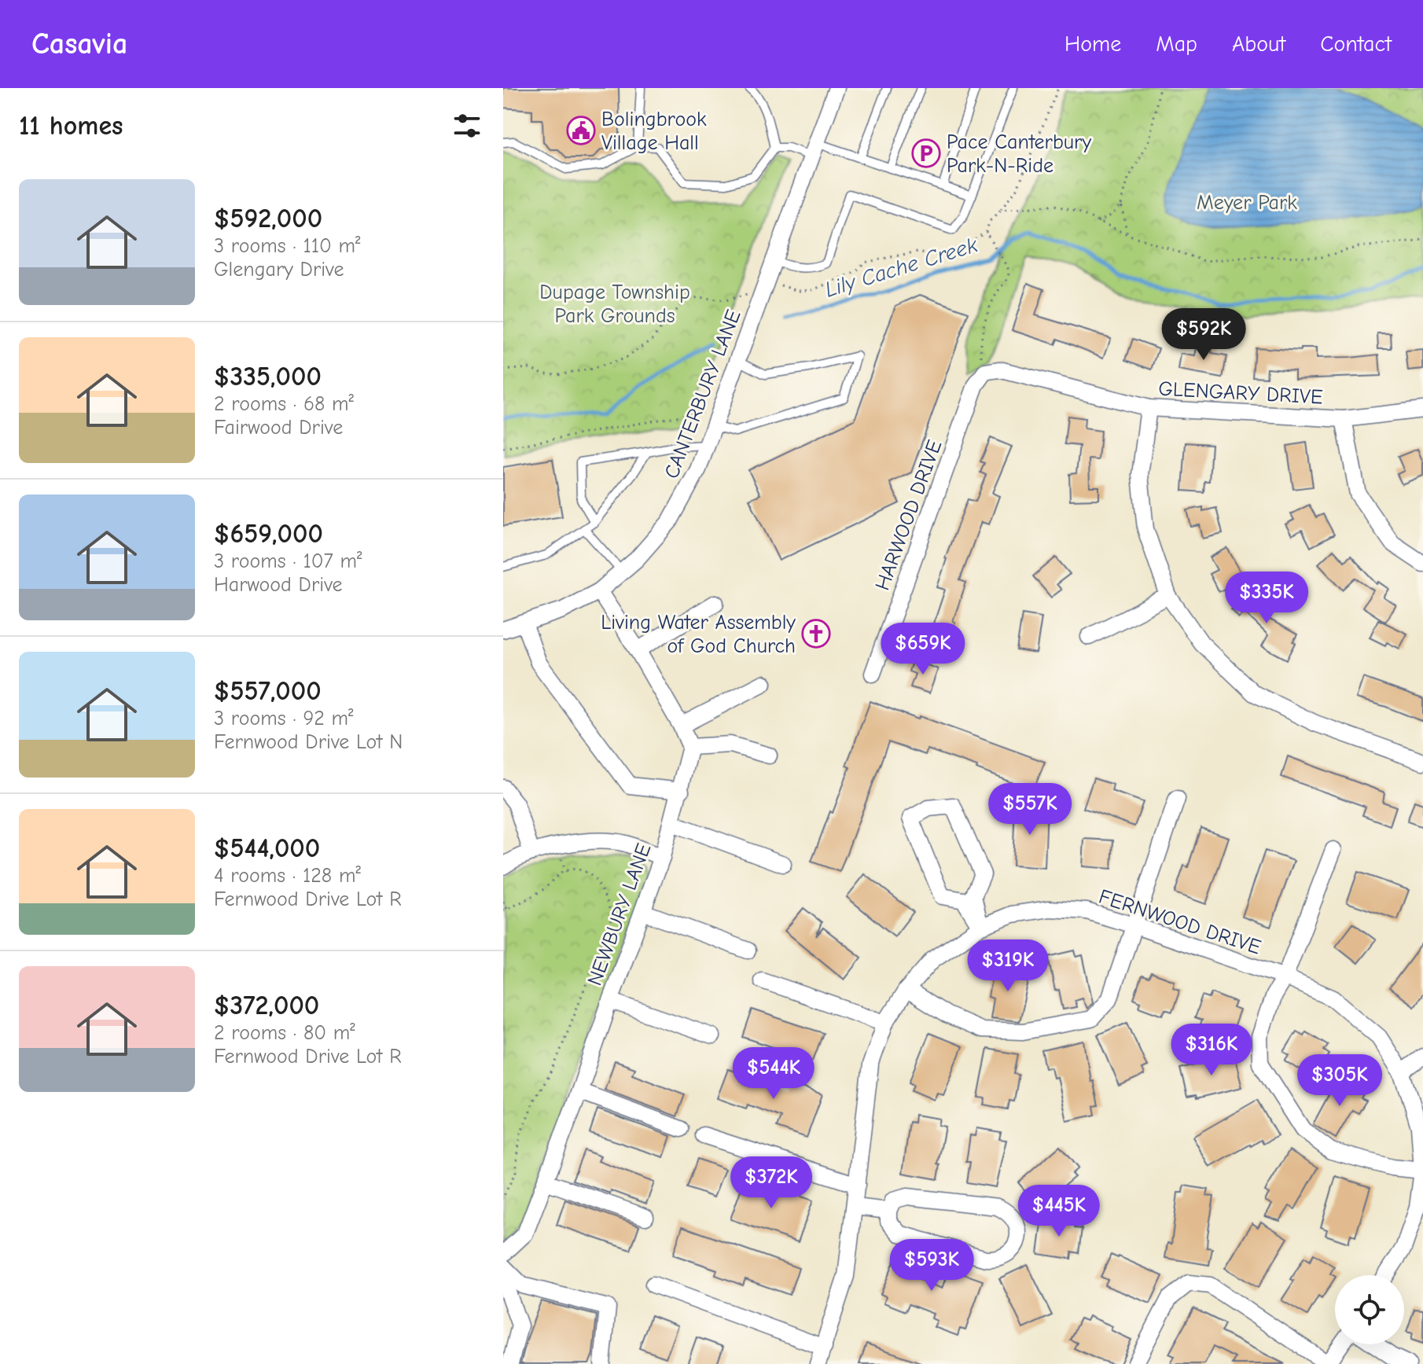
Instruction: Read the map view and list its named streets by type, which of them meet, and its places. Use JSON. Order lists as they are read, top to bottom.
{
  "streets": {
    "street": [
      "GLENGARY DRIVE",
      "CANTERBURY LANE",
      "HARWOOD DRIVE",
      "NEWBURY LANE",
      "FERNWOOD DRIVE"
    ]
  },
  "crossings": [
    ["GLENGARY DRIVE", "HARWOOD DRIVE"]
  ],
  "water": ["Lily Cache Creek"],
  "parks": ["Meyer Park", "Dupage Township Park Grounds"],
  "places": {
    "public building": ["Bolingbrook Village Hall"],
    "parking": ["Pace Canterbury Park-N-Ride"],
    "church": ["Living Water Assembly of God Church"]
  },
  "page": {
    "header": "Casavia",
    "nav": [
      "Home",
      "Map",
      "About",
      "Contact"
    ],
    "heading": "11 homes",
    "list": [
      {
        "name": "$592,000",
        "note": "3 rooms · 110 m² · Glengary Drive"
      },
      {
        "name": "$335,000",
        "note": "2 rooms · 68 m² · Fairwood Drive"
      },
      {
        "name": "$659,000",
        "note": "3 rooms · 107 m² · Harwood Drive"
      },
      {
        "name": "$557,000",
        "note": "3 rooms · 92 m² · Fernwood Drive Lot N"
      },
      {
        "name": "$544,000",
        "note": "4 rooms · 128 m² · Fernwood Drive Lot R"
      },
      {
        "name": "$372,000",
        "note": "2 rooms · 80 m² · Fernwood Drive Lot R"
      }
    ],
    "price": [
      "$592K",
      "$335K",
      "$659K",
      "$557K",
      "$319K",
      "$316K",
      "$544K",
      "$305K",
      "$372K",
      "$445K",
      "$593K"
    ]
  }
}
